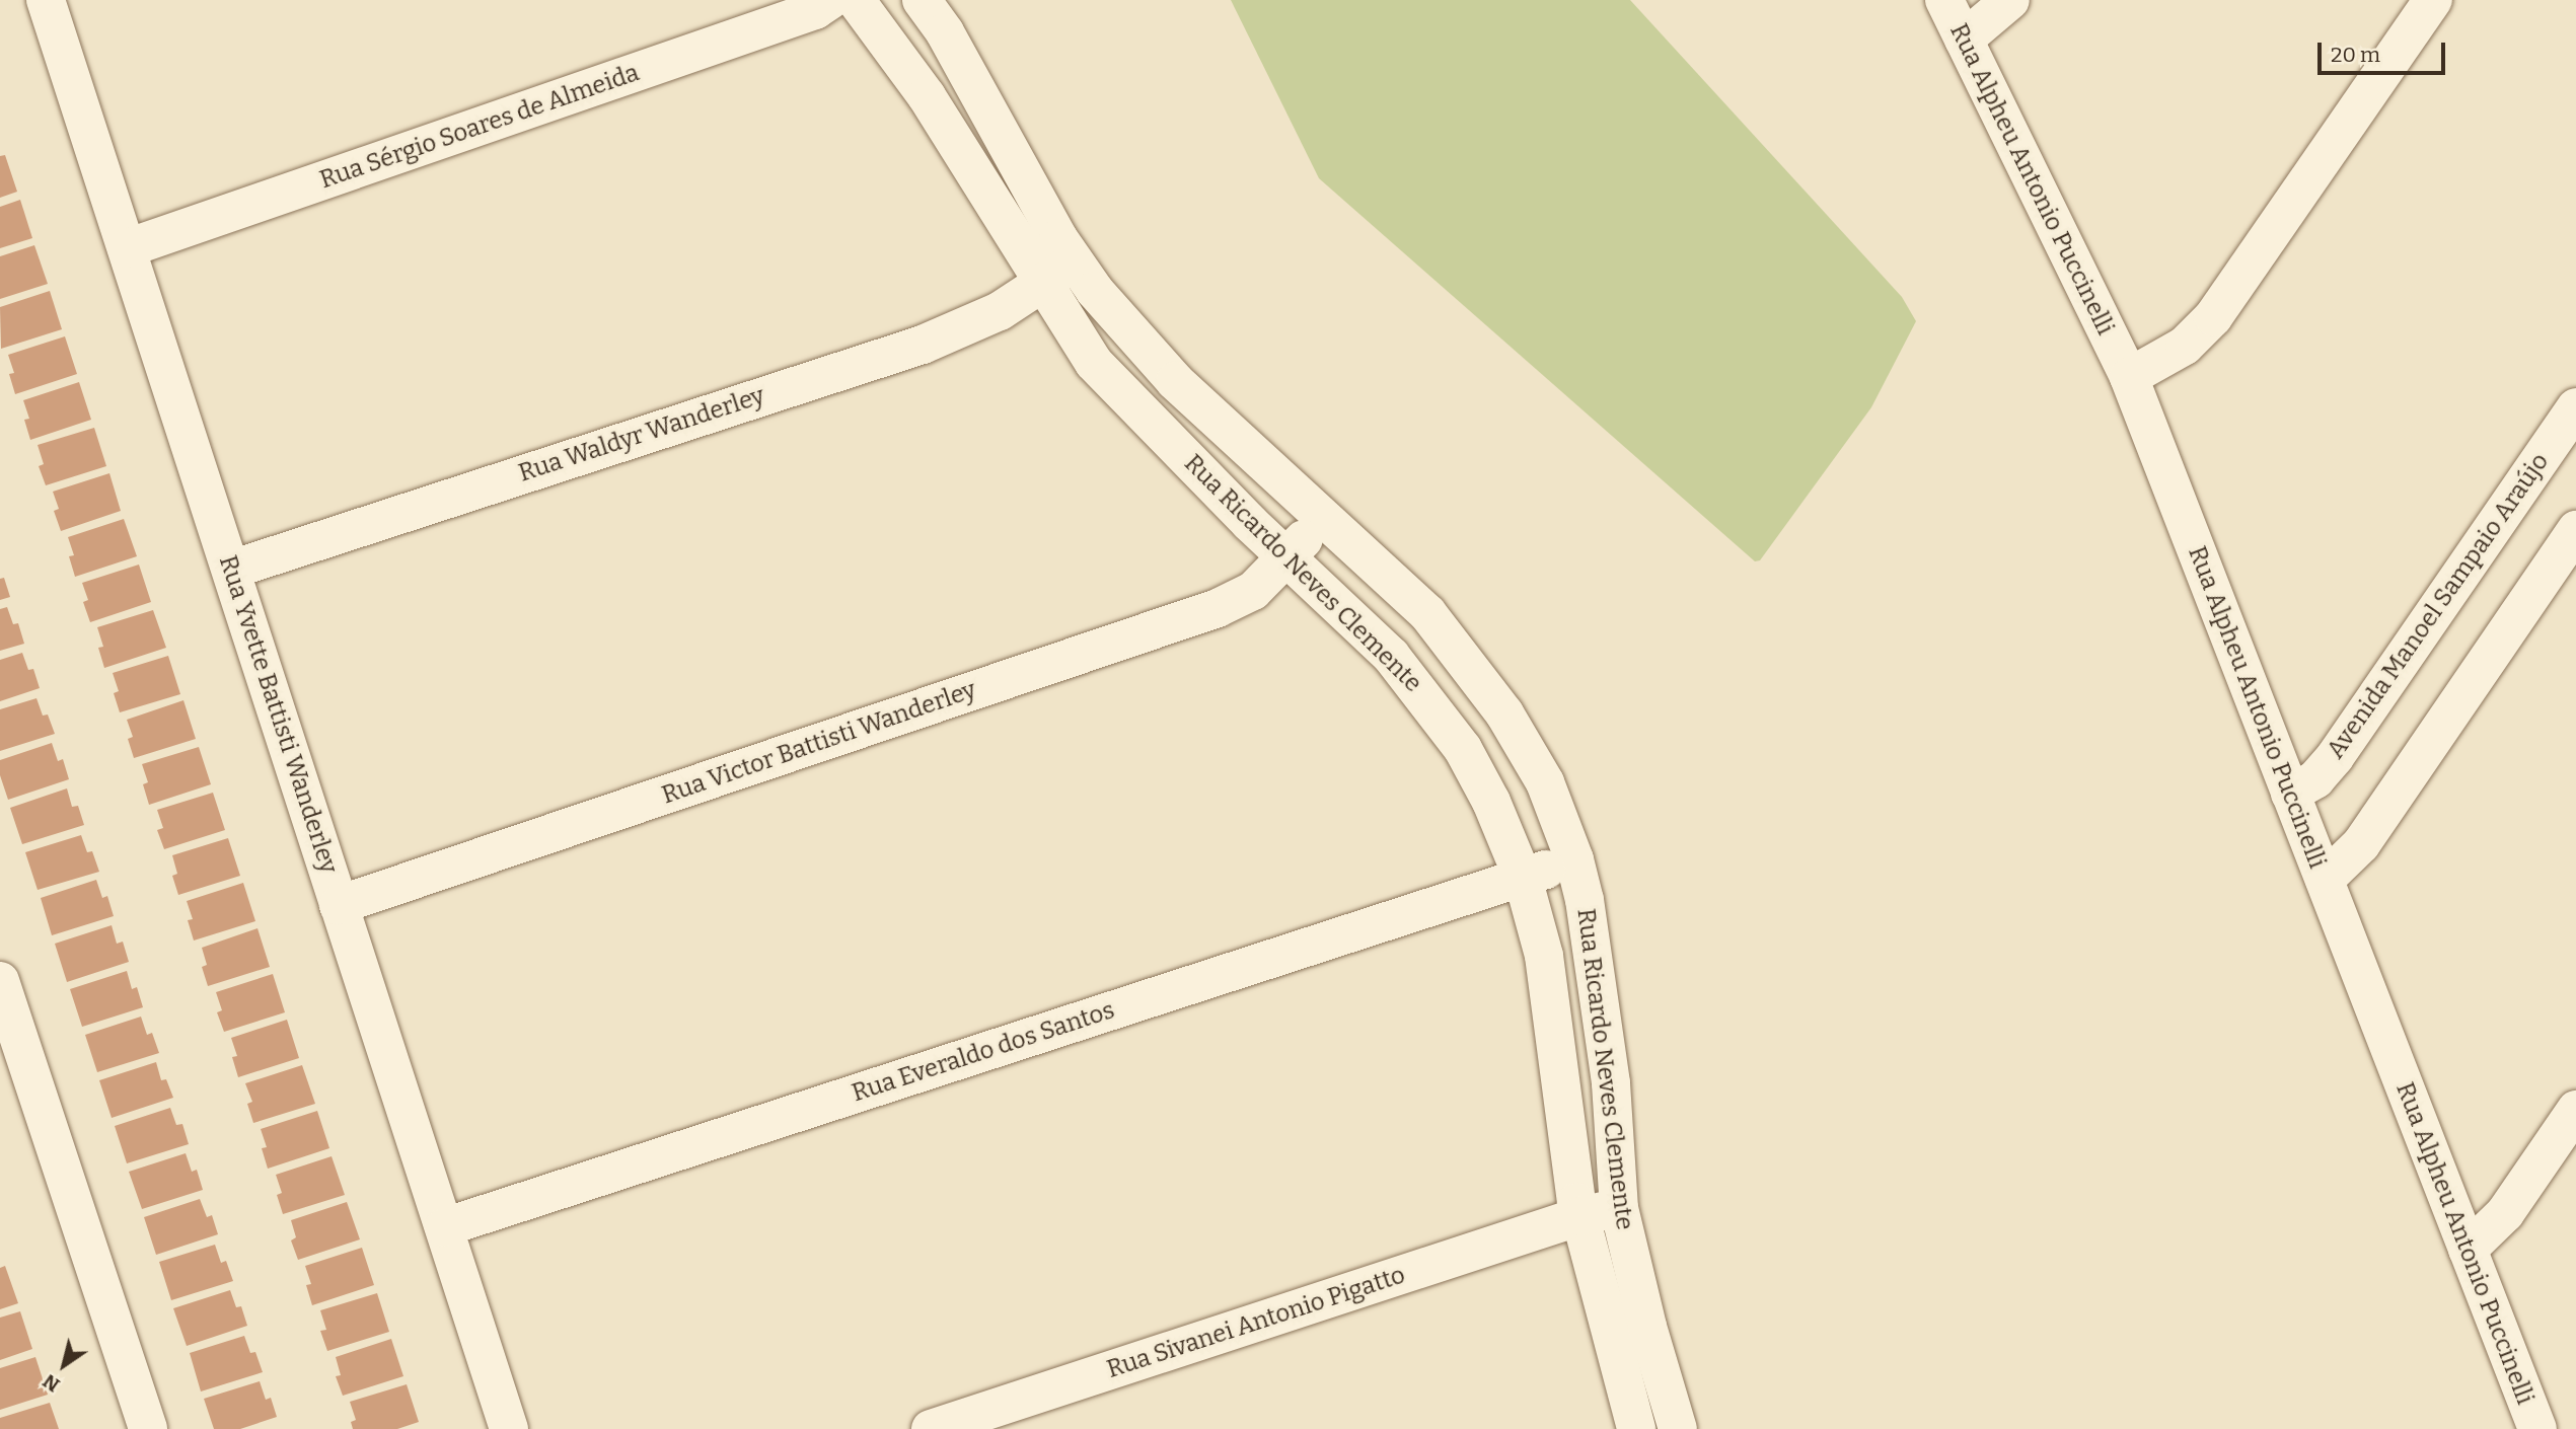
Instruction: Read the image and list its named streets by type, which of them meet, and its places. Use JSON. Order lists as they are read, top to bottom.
{
  "streets": {
    "street": [
      "Rua Sérgio Soares de Almeida",
      "Rua Alpheu Antonio Puccinelli",
      "Rua Waldyr Wanderley",
      "Rua Ricardo Neves Clemente",
      "Avenida Manoel Sampaio Araújo",
      "Rua Yvette Battisti Wanderley",
      "Rua Victor Battisti Wanderley",
      "Rua Everaldo dos Santos",
      "Rua Sivanei Antonio Pigatto"
    ]
  },
  "crossings": [
    ["Rua Sérgio Soares de Almeida", "Rua Yvette Battisti Wanderley"],
    ["Rua Alpheu Antonio Puccinelli", "Avenida Manoel Sampaio Araújo"],
    ["Rua Waldyr Wanderley", "Rua Ricardo Neves Clemente"],
    ["Rua Waldyr Wanderley", "Rua Yvette Battisti Wanderley"],
    ["Rua Ricardo Neves Clemente", "Rua Victor Battisti Wanderley"],
    ["Rua Ricardo Neves Clemente", "Rua Everaldo dos Santos"],
    ["Rua Ricardo Neves Clemente", "Rua Sivanei Antonio Pigatto"],
    ["Rua Yvette Battisti Wanderley", "Rua Victor Battisti Wanderley"],
    ["Rua Yvette Battisti Wanderley", "Rua Everaldo dos Santos"]
  ],
  "scale_bar": "20 m",
  "north": "bottom left"
}
